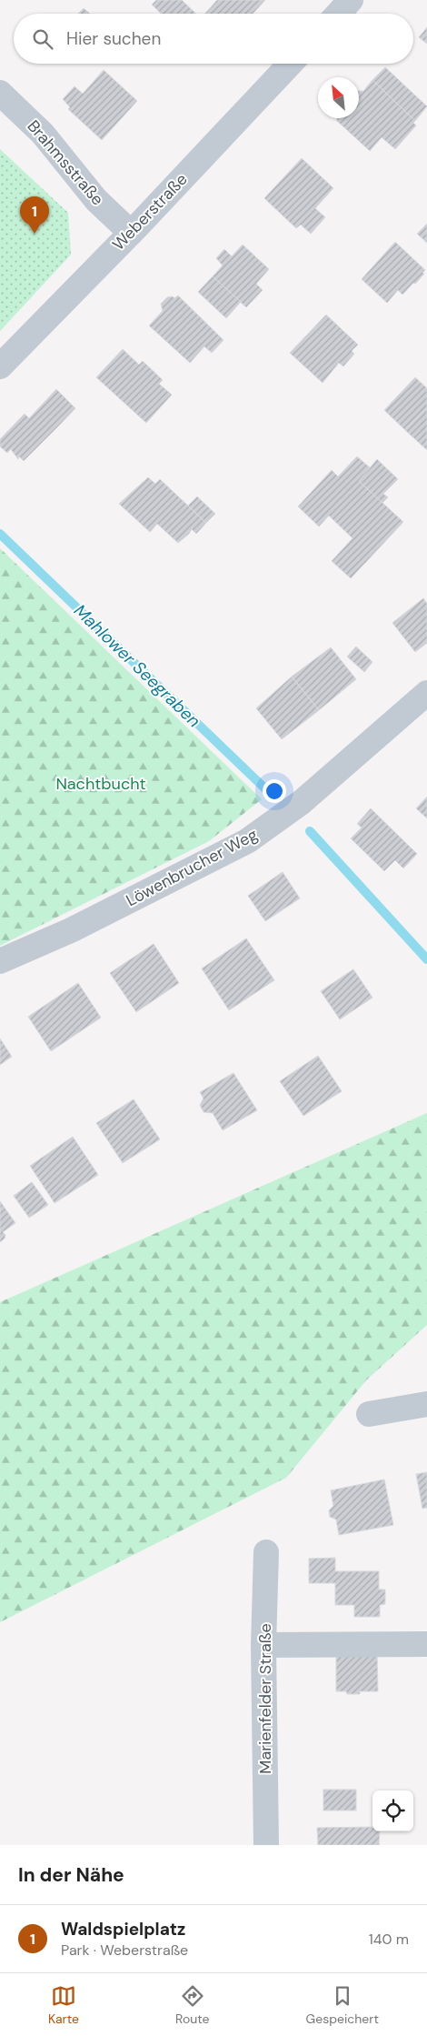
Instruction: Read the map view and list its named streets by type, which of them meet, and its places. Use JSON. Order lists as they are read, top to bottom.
{
  "streets": {
    "street": [
      "Brahmsstraße",
      "Weberstraße",
      "Löwenbrucher Weg",
      "Marienfelder Straße"
    ]
  },
  "crossings": [
    ["Brahmsstraße", "Weberstraße"]
  ],
  "water": ["Mahlower Seegraben"],
  "parks": ["Nachtbucht"],
  "north": "top left",
  "page": {
    "search": "Hier suchen",
    "pins": "1",
    "heading": "In der Nähe",
    "list": [
      {
        "mark": "1",
        "name": "Waldspielplatz",
        "note": "Park · Weberstraße",
        "value": "140 m"
      }
    ],
    "nav": ["Karte", "Route", "Gespeichert"]
  }
}
